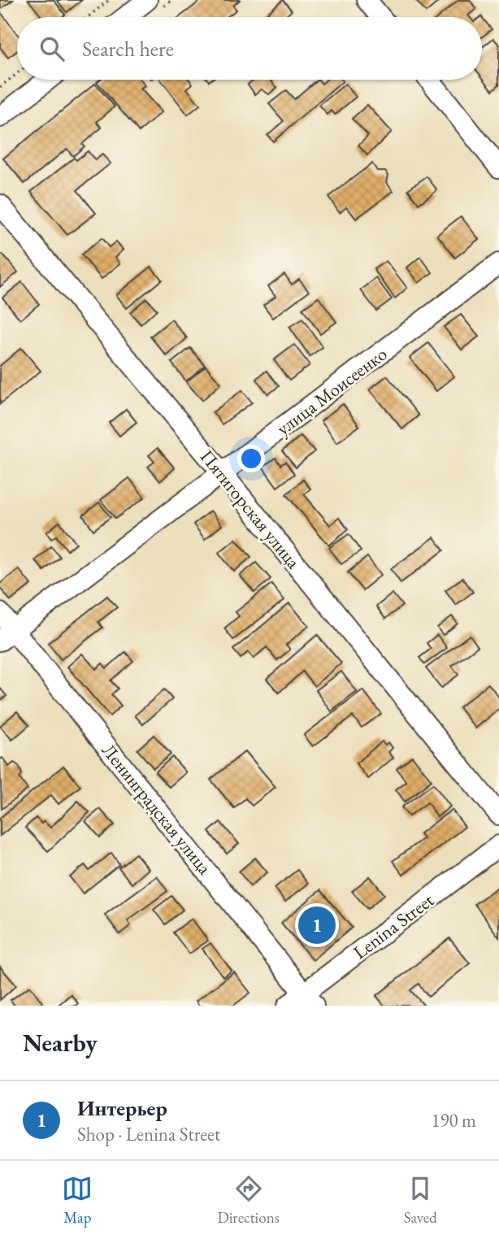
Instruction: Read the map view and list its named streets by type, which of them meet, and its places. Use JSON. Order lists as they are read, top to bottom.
{
  "streets": {
    "street": [
      "улица Моисеенко",
      "Пятигорская улица",
      "Ленинградская улица",
      "Lenina Street"
    ]
  },
  "crossings": [
    ["улица Моисеенко", "Пятигорская улица"],
    ["улица Моисеенко", "Ленинградская улица"],
    ["Ленинградская улица", "Lenina Street"]
  ],
  "page": {
    "search": "Search here",
    "pins": "1",
    "heading": "Nearby",
    "list": [
      {
        "mark": "1",
        "name": "Интерьер",
        "note": "Shop · Lenina Street",
        "value": "190 m"
      }
    ],
    "nav": ["Map", "Directions", "Saved"]
  }
}
